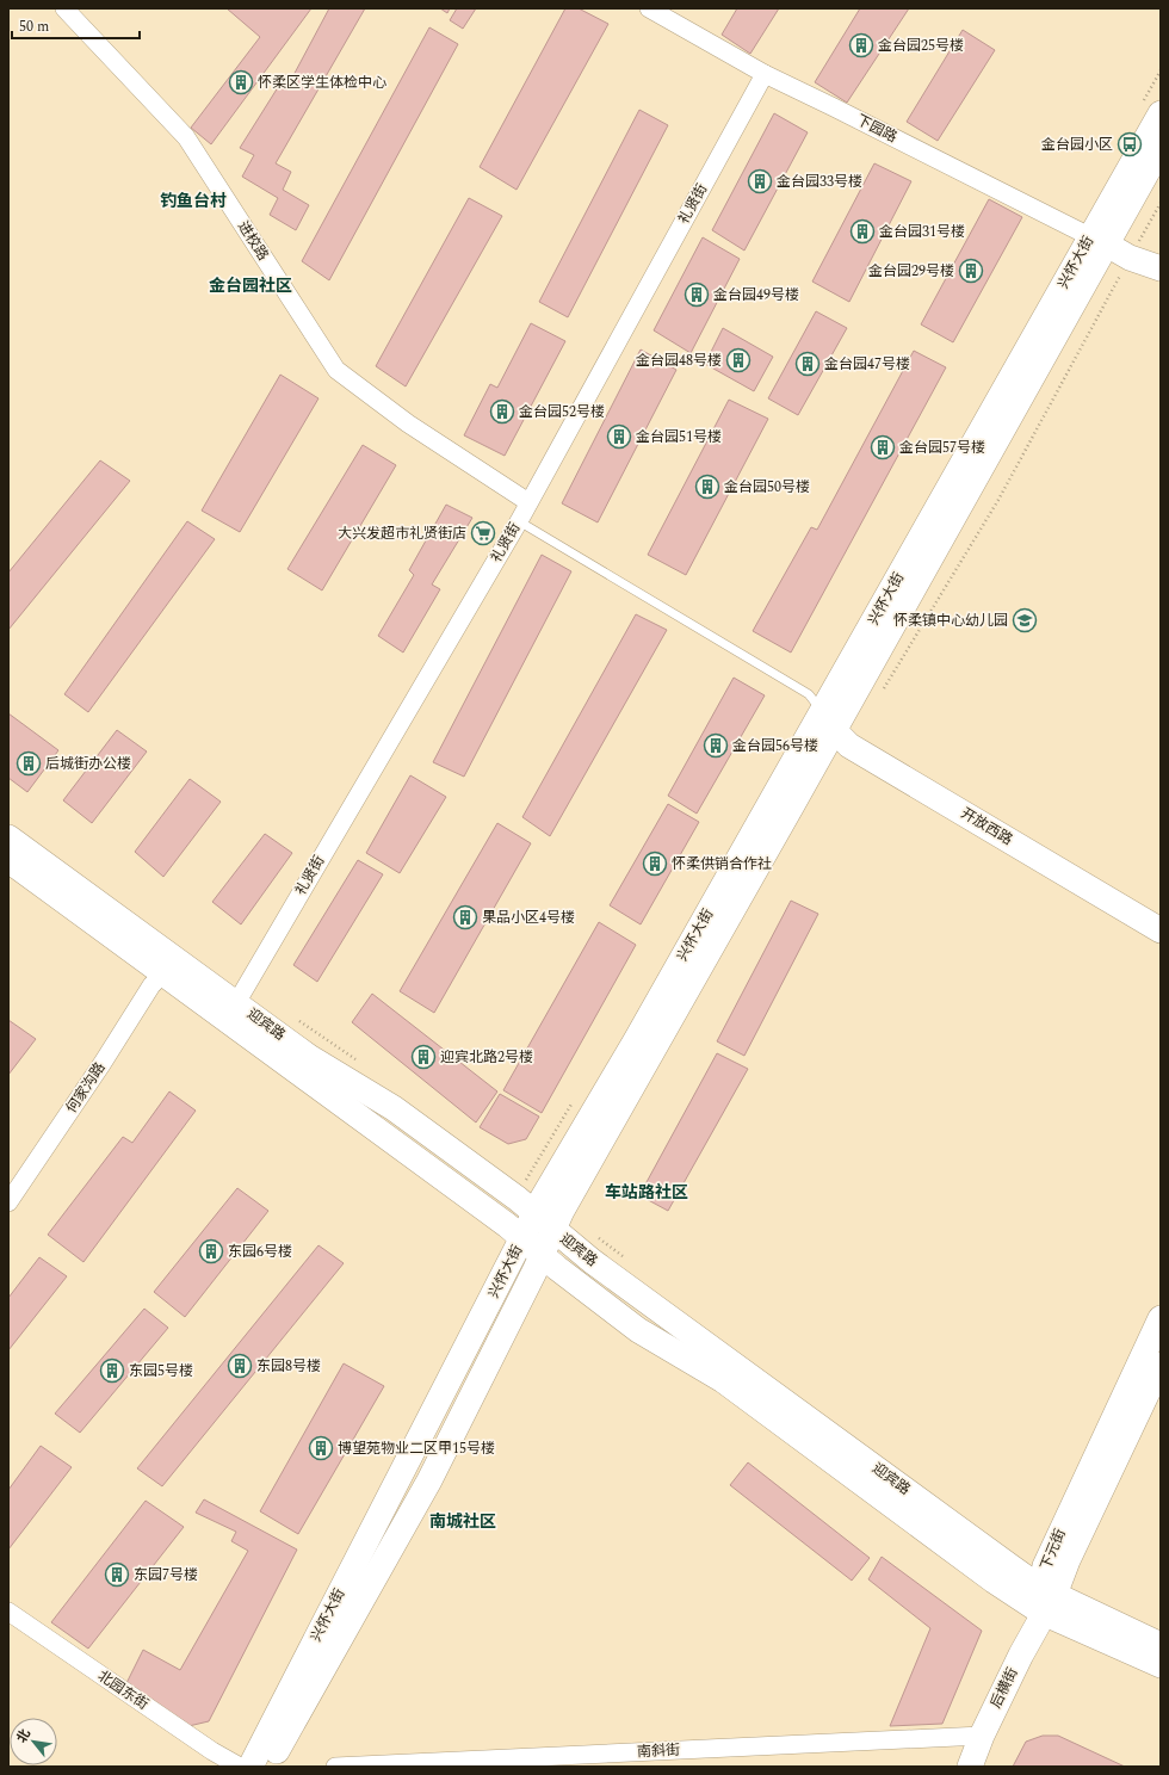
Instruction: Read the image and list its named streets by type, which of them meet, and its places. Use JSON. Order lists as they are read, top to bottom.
{
  "streets": {
    "main road": [
      "兴怀大街",
      "开放西路",
      "迎宾路",
      "下元街",
      "后横街"
    ],
    "street": [
      "下园路",
      "礼贤街",
      "进校路",
      "何家沟路",
      "北园东街",
      "南斜街"
    ]
  },
  "crossings": [
    ["下园路", "礼贤街"],
    ["下园路", "兴怀大街"],
    ["礼贤街", "进校路"],
    ["礼贤街", "迎宾路"],
    ["兴怀大街", "开放西路"],
    ["兴怀大街", "迎宾路"],
    ["迎宾路", "何家沟路"],
    ["迎宾路", "下元街"],
    ["迎宾路", "后横街"],
    ["下元街", "后横街"],
    ["后横街", "南斜街"]
  ],
  "districts": [
    "钓鱼台村",
    "金台园社区",
    "车站路社区",
    "南城社区"
  ],
  "places": {
    "building": [
      "金台园25号楼",
      "怀柔区学生体检中心",
      "金台园33号楼",
      "金台园31号楼",
      "金台园29号楼",
      "金台园49号楼",
      "金台园48号楼",
      "金台园47号楼",
      "金台园52号楼",
      "金台园51号楼",
      "金台园57号楼",
      "金台园50号楼",
      "金台园56号楼",
      "后城街办公楼",
      "怀柔供销合作社",
      "果品小区4号楼",
      "迎宾北路2号楼",
      "东园6号楼",
      "东园8号楼",
      "东园5号楼",
      "博望苑物业二区甲15号楼",
      "东园7号楼"
    ],
    "bus stop": ["金台园小区"],
    "supermarket": ["大兴发超市礼贤街店"],
    "school or university": ["怀柔镇中心幼儿园"]
  },
  "scale_bar": "50 m",
  "north": "top left"
}
